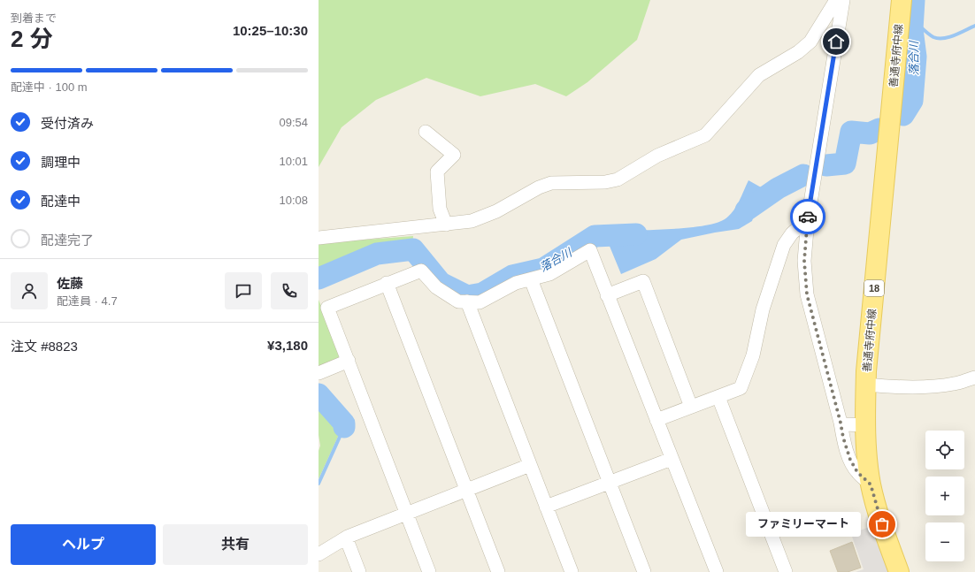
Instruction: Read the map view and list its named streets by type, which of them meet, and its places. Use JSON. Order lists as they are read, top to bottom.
{
  "streets": {
    "main road": ["善通寺府中線", "18"]
  },
  "water": ["落合川"],
  "places": ["ファミリーマート"],
  "page": {
    "heading": ["2 分", "到着まで", "10:25–10:30"],
    "panel": [
      "佐藤",
      "配達員 · 4.7",
      "注文 #8823",
      "¥3,180"
    ],
    "bar": "配達中 · 100 m",
    "list": [
      ["受付済み", "09:54"],
      ["調理中", "10:01"],
      ["配達中", "10:08"],
      "配達完了"
    ],
    "map_buttons": ["+", "−"],
    "bubble": "ファミリーマート",
    "buttons": ["ヘルプ", "共有"]
  }
}
